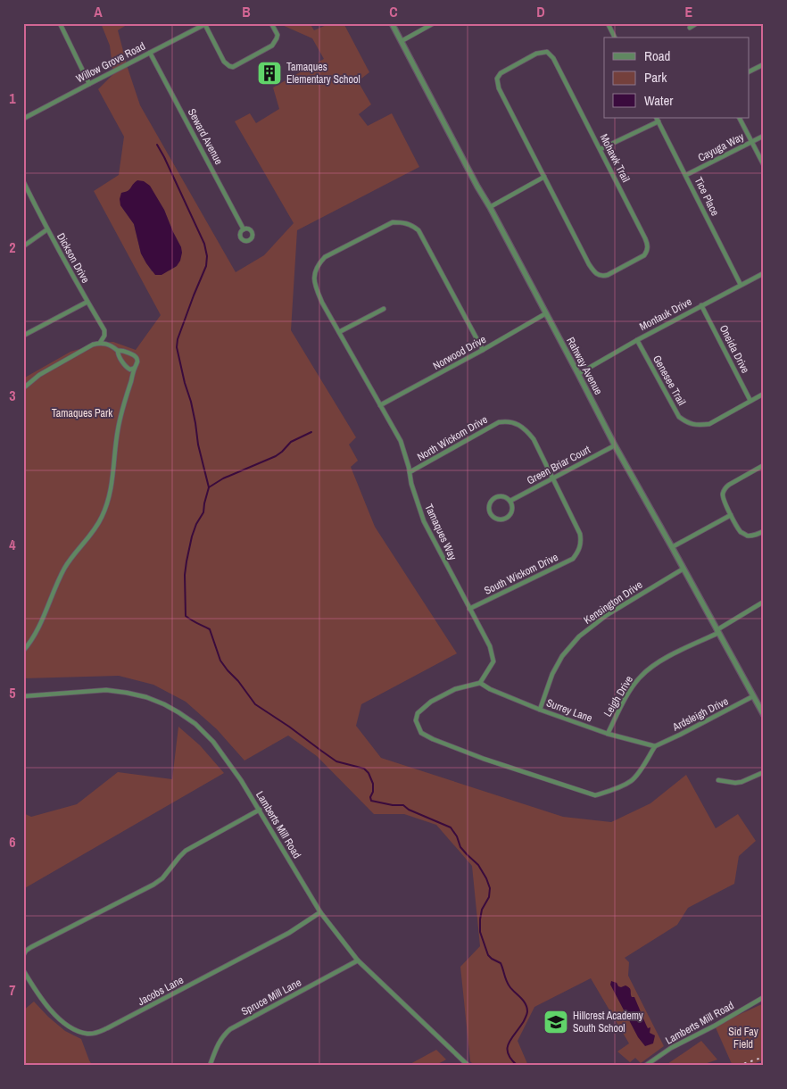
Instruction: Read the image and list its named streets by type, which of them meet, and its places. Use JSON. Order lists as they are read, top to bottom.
{
  "streets": {
    "street": [
      "Willow Grove Road",
      "Seward Avenue",
      "Cayuga Way",
      "Mohawk Trail",
      "Tice Place",
      "Dickson Drive",
      "Montauk Drive",
      "Oneida Drive",
      "Norwood Drive",
      "Rahway Avenue",
      "Genesee Trail",
      "North Wickom Drive",
      "Green Briar Court",
      "Tamaques Way",
      "South Wickom Drive",
      "Kensington Drive",
      "Leigh Drive",
      "Surrey Lane",
      "Ardsleigh Drive",
      "Lamberts Mill Road",
      "Jacobs Lane",
      "Spruce Mill Lane"
    ]
  },
  "crossings": [
    ["Willow Grove Road", "Seward Avenue"],
    ["Cayuga Way", "Tice Place"],
    ["Tice Place", "Montauk Drive"],
    ["Montauk Drive", "Oneida Drive"],
    ["Montauk Drive", "Rahway Avenue"],
    ["Montauk Drive", "Genesee Trail"],
    ["Oneida Drive", "Genesee Trail"],
    ["Norwood Drive", "Rahway Avenue"],
    ["Norwood Drive", "Tamaques Way"],
    ["Rahway Avenue", "Green Briar Court"],
    ["Rahway Avenue", "Kensington Drive"],
    ["Rahway Avenue", "Leigh Drive"],
    ["Rahway Avenue", "Ardsleigh Drive"],
    ["North Wickom Drive", "Green Briar Court"],
    ["North Wickom Drive", "Tamaques Way"],
    ["North Wickom Drive", "South Wickom Drive"],
    ["Green Briar Court", "South Wickom Drive"],
    ["Tamaques Way", "South Wickom Drive"],
    ["Tamaques Way", "Surrey Lane"],
    ["Kensington Drive", "Surrey Lane"],
    ["Leigh Drive", "Surrey Lane"],
    ["Surrey Lane", "Ardsleigh Drive"],
    ["Lamberts Mill Road", "Jacobs Lane"],
    ["Lamberts Mill Road", "Spruce Mill Lane"]
  ],
  "parks": ["Tamaques Park", "Sid Fay Field"],
  "places": {
    "building": ["Tamaques Elementary School"],
    "school or university": ["Hillcrest Academy South School"]
  },
  "legend": ["Road", "Park", "Water"],
  "grid": {
    "columns": [
      "A",
      "B",
      "C",
      "D",
      "E"
    ],
    "rows": [
      "1",
      "2",
      "3",
      "4",
      "5",
      "6",
      "7"
    ]
  }
}
